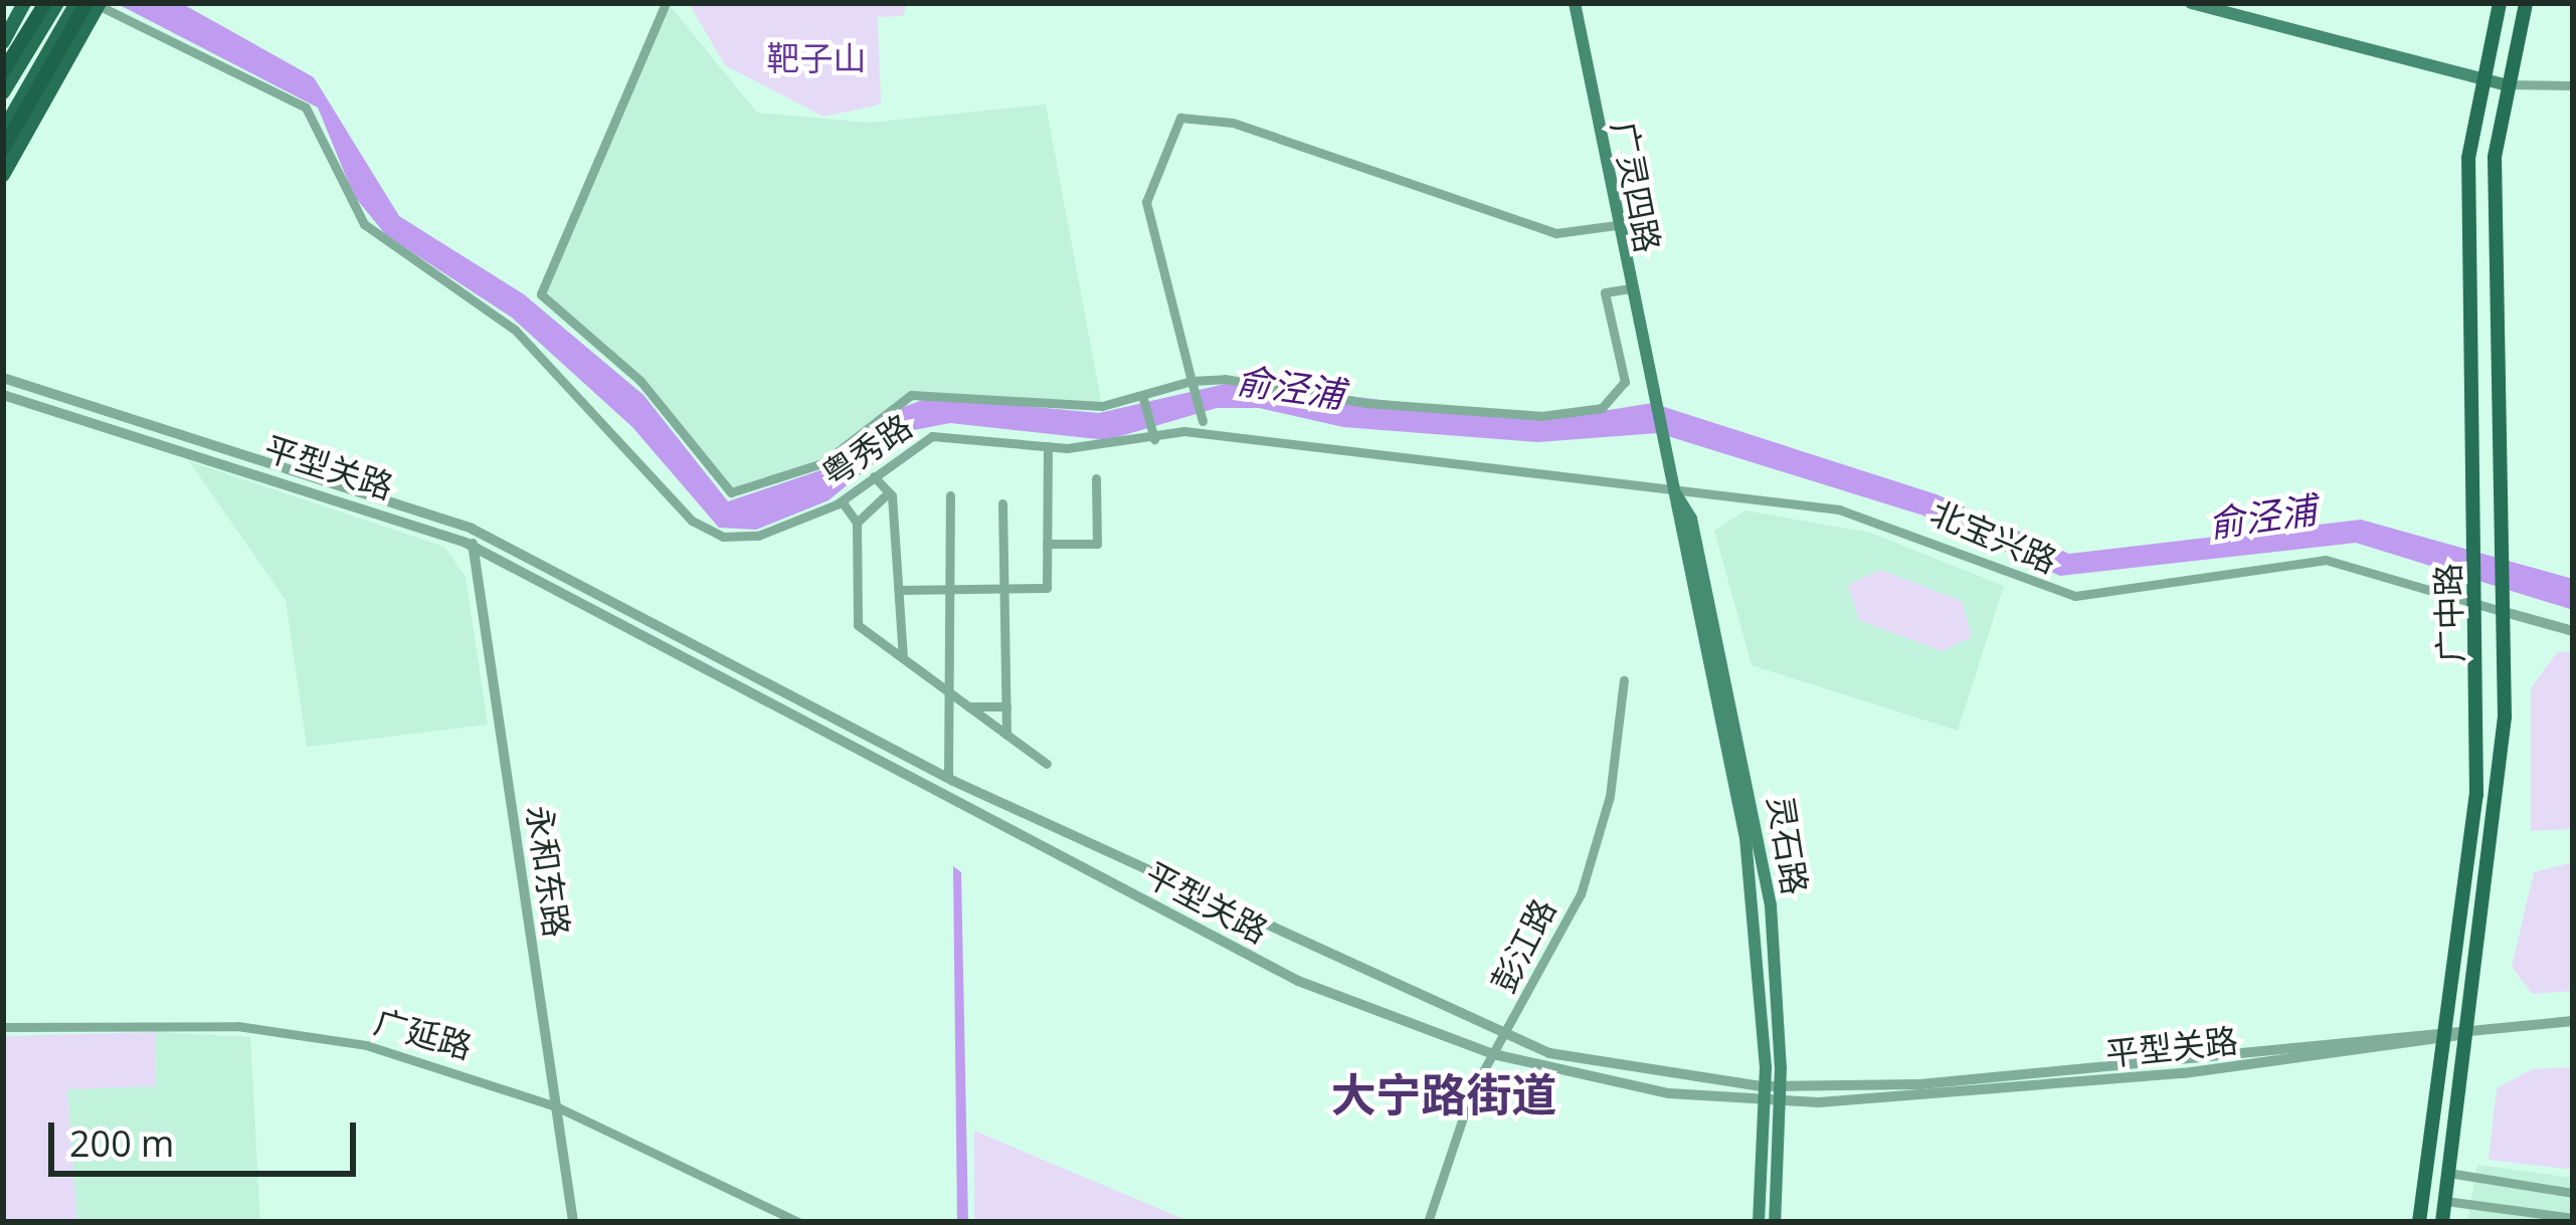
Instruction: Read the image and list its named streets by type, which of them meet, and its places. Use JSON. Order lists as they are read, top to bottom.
{
  "streets": {
    "main road": ["广灵四路", "广中路", "灵石路"],
    "street": [
      "粤秀路",
      "平型关路",
      "北宝兴路",
      "永和东路",
      "彭江路",
      "广延路"
    ]
  },
  "crossings": [
    ["广灵四路", "灵石路"],
    ["粤秀路", "北宝兴路"],
    ["粤秀路", "灵石路"],
    ["平型关路", "广中路"],
    ["平型关路", "灵石路"],
    ["平型关路", "永和东路"],
    ["平型关路", "彭江路"],
    ["北宝兴路", "广中路"],
    ["北宝兴路", "灵石路"],
    ["永和东路", "广延路"]
  ],
  "districts": ["大宁路街道"],
  "water": ["俞泾浦"],
  "parks": ["靶子山"],
  "scale_bar": "200 m"
}
